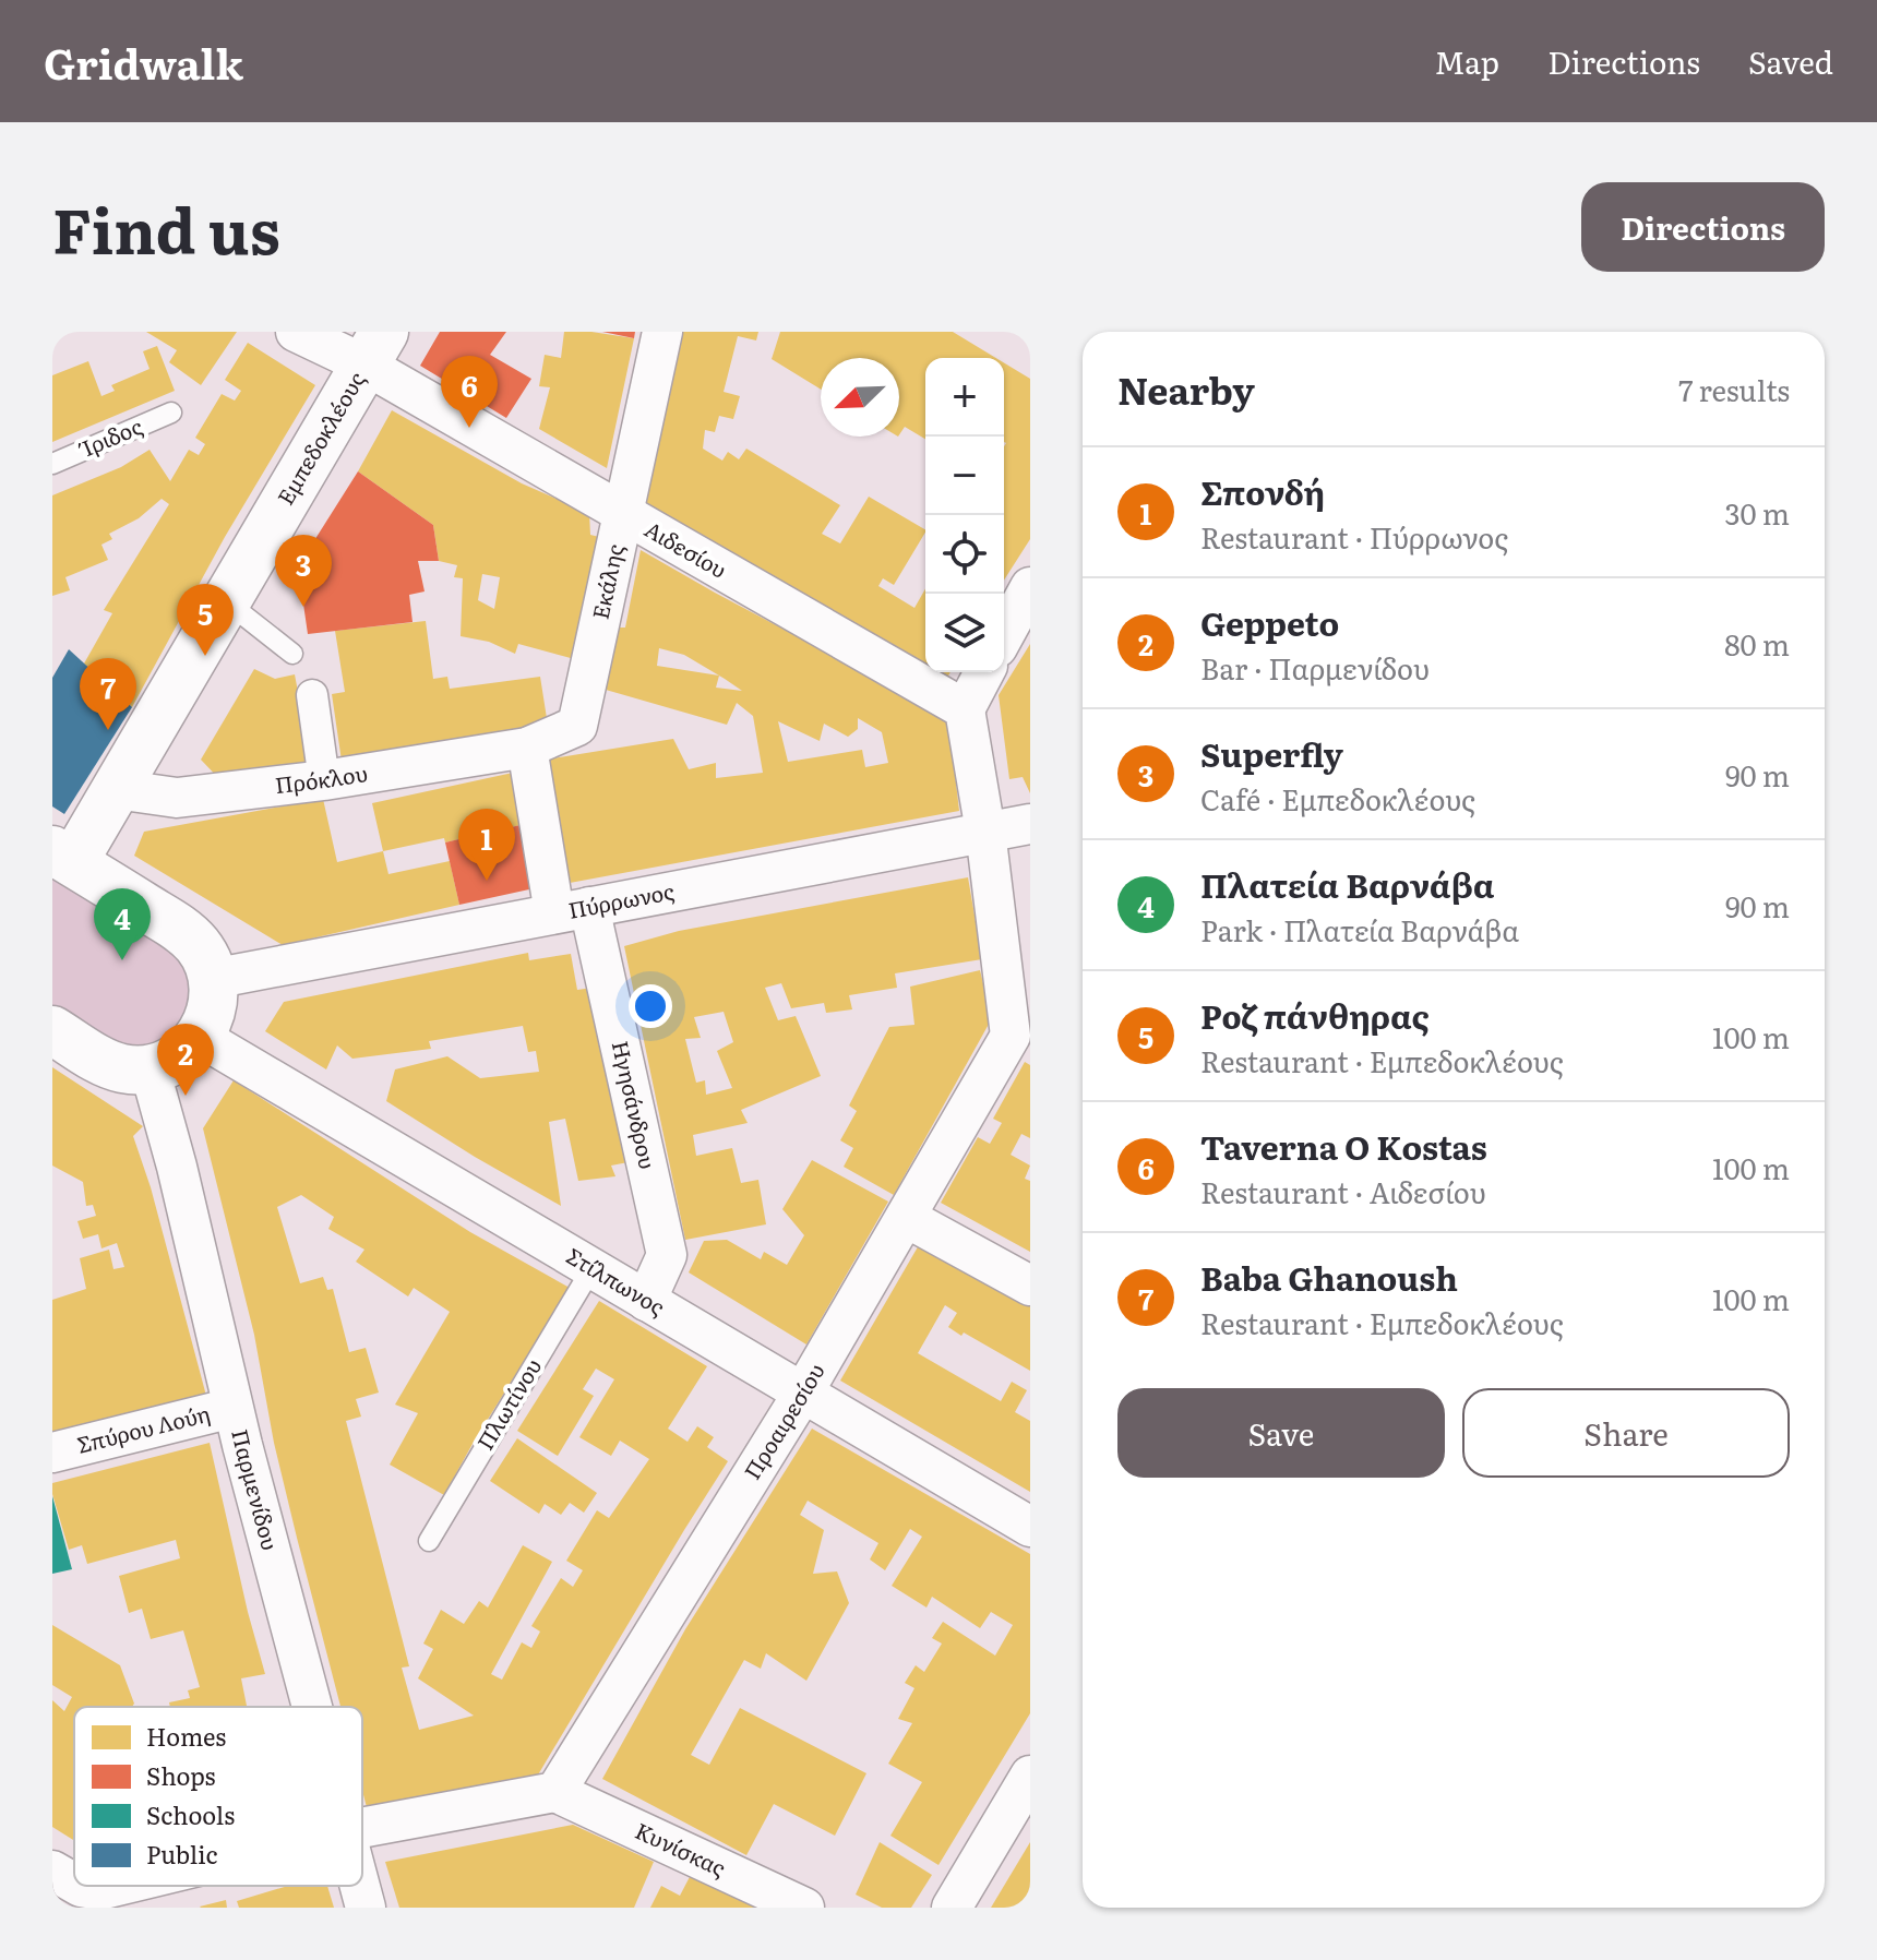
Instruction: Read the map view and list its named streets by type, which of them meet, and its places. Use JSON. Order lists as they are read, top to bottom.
{
  "streets": {
    "street": [
      "Εμπεδοκλέους",
      "Αιδεσίου",
      "Εκάλης",
      "Πρόκλου",
      "Πύρρωνος",
      "Ηγησάνδρου",
      "Στίλπωνος",
      "Προαιρεσίου",
      "Σπύρου Λούη",
      "Παρμενίδου",
      "Κυνίσκας"
    ],
    "lane": ["Ίριδος", "Πλωτίνου"]
  },
  "crossings": [
    ["Εμπεδοκλέους", "Αιδεσίου"],
    ["Εμπεδοκλέους", "Πρόκλου"],
    ["Αιδεσίου", "Εκάλης"],
    ["Εκάλης", "Πρόκλου"],
    ["Εκάλης", "Ηγησάνδρου"],
    ["Πρόκλου", "Ηγησάνδρου"],
    ["Πύρρωνος", "Ηγησάνδρου"],
    ["Πύρρωνος", "Προαιρεσίου"],
    ["Ηγησάνδρου", "Στίλπωνος"],
    ["Στίλπωνος", "Πλωτίνου"],
    ["Στίλπωνος", "Προαιρεσίου"],
    ["Προαιρεσίου", "Κυνίσκας"],
    ["Σπύρου Λούη", "Παρμενίδου"]
  ],
  "legend": [
    "Homes",
    "Shops",
    "Schools",
    "Public"
  ],
  "north": "bottom left",
  "page": {
    "header": "Gridwalk",
    "nav": ["Map", "Directions", "Saved"],
    "title": "Find us",
    "buttons": [
      "Directions",
      ["Save", "Share"]
    ],
    "heading": ["Nearby", "7 results"],
    "pins": [
      "6",
      "3",
      "5",
      "7",
      "1",
      "4",
      "2"
    ],
    "map_buttons": ["+", "−"],
    "list": [
      {
        "mark": "1",
        "name": "Σπονδή",
        "note": "Restaurant · Πύρρωνος",
        "value": "30 m"
      },
      {
        "mark": "2",
        "name": "Geppeto",
        "note": "Bar · Παρμενίδου",
        "value": "80 m"
      },
      {
        "mark": "3",
        "name": "Superfly",
        "note": "Café · Εμπεδοκλέους",
        "value": "90 m"
      },
      {
        "mark": "4",
        "name": "Πλατεία Βαρνάβα",
        "note": "Park · Πλατεία Βαρνάβα",
        "value": "90 m"
      },
      {
        "mark": "5",
        "name": "Ροζ πάνθηρας",
        "note": "Restaurant · Εμπεδοκλέους",
        "value": "100 m"
      },
      {
        "mark": "6",
        "name": "Taverna O Kostas",
        "note": "Restaurant · Αιδεσίου",
        "value": "100 m"
      },
      {
        "mark": "7",
        "name": "Baba Ghanoush",
        "note": "Restaurant · Εμπεδοκλέους",
        "value": "100 m"
      }
    ]
  }
}
